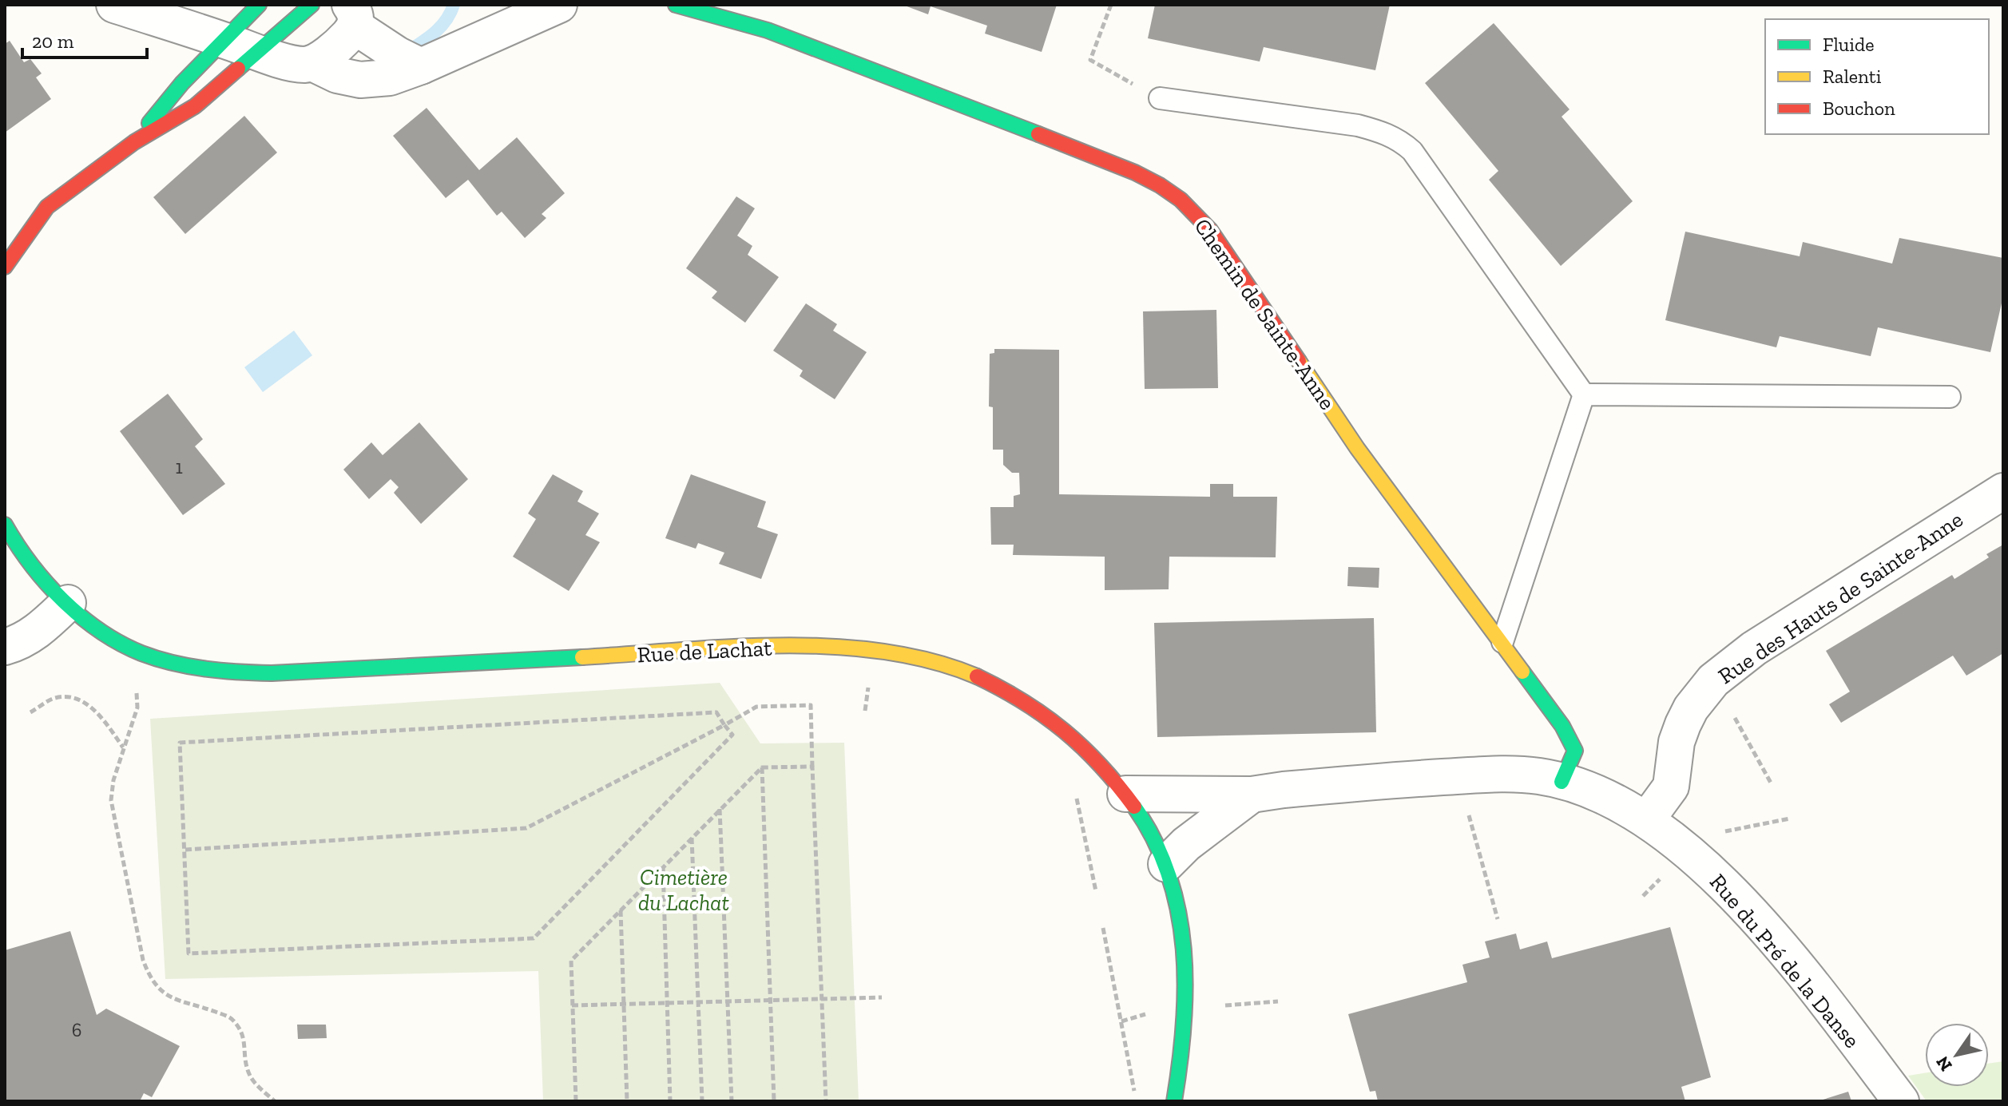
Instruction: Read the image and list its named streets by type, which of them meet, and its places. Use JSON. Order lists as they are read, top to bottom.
{
  "streets": {
    "main road": ["Chemin de Sainte-Anne", "Rue de Lachat"],
    "street": ["Rue des Hauts de Sainte-Anne", "Rue du Pré de la Danse"]
  },
  "crossings": [
    ["Chemin de Sainte-Anne", "Rue du Pré de la Danse"],
    ["Rue des Hauts de Sainte-Anne", "Rue du Pré de la Danse"],
    ["Rue de Lachat", "Rue du Pré de la Danse"]
  ],
  "parks": ["Cimetière du Lachat"],
  "house_numbers": ["1", "6"],
  "legend": ["Fluide", "Ralenti", "Bouchon"],
  "scale_bar": "20 m",
  "north": "bottom left"
}
